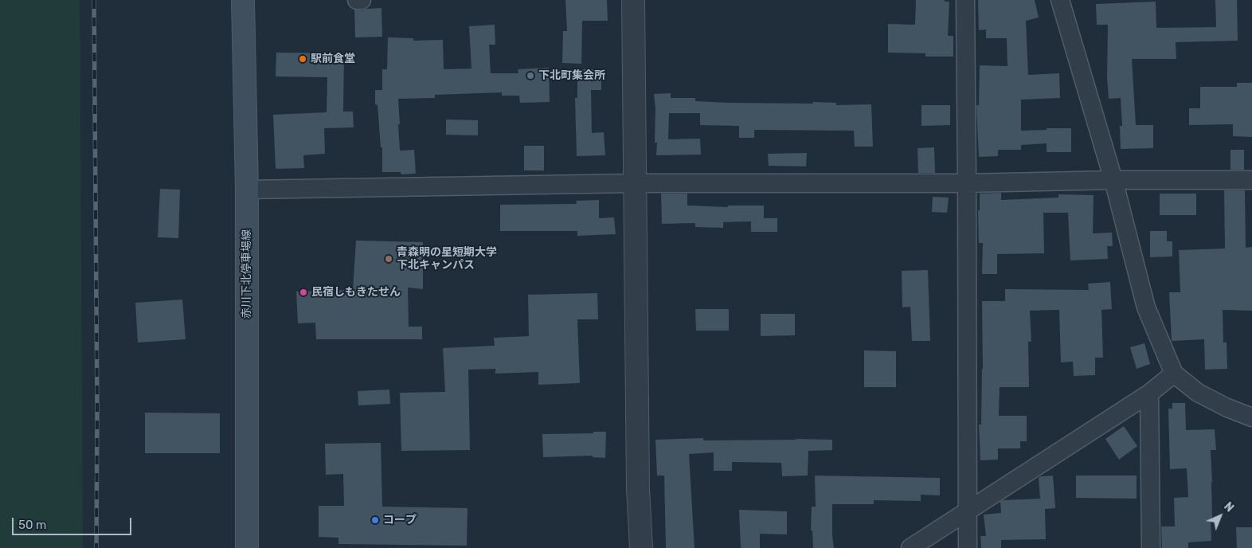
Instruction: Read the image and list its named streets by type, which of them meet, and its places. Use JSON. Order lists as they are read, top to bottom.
{
  "streets": {
    "main road": ["赤川下北停車場線"]
  },
  "places": [
    "駅前食堂",
    "下北町集会所",
    "青森明の星短期大学 下北キャンパス",
    "民宿しもきたせん",
    "コープ"
  ],
  "scale_bar": "50 m",
  "north": "top right"
}
